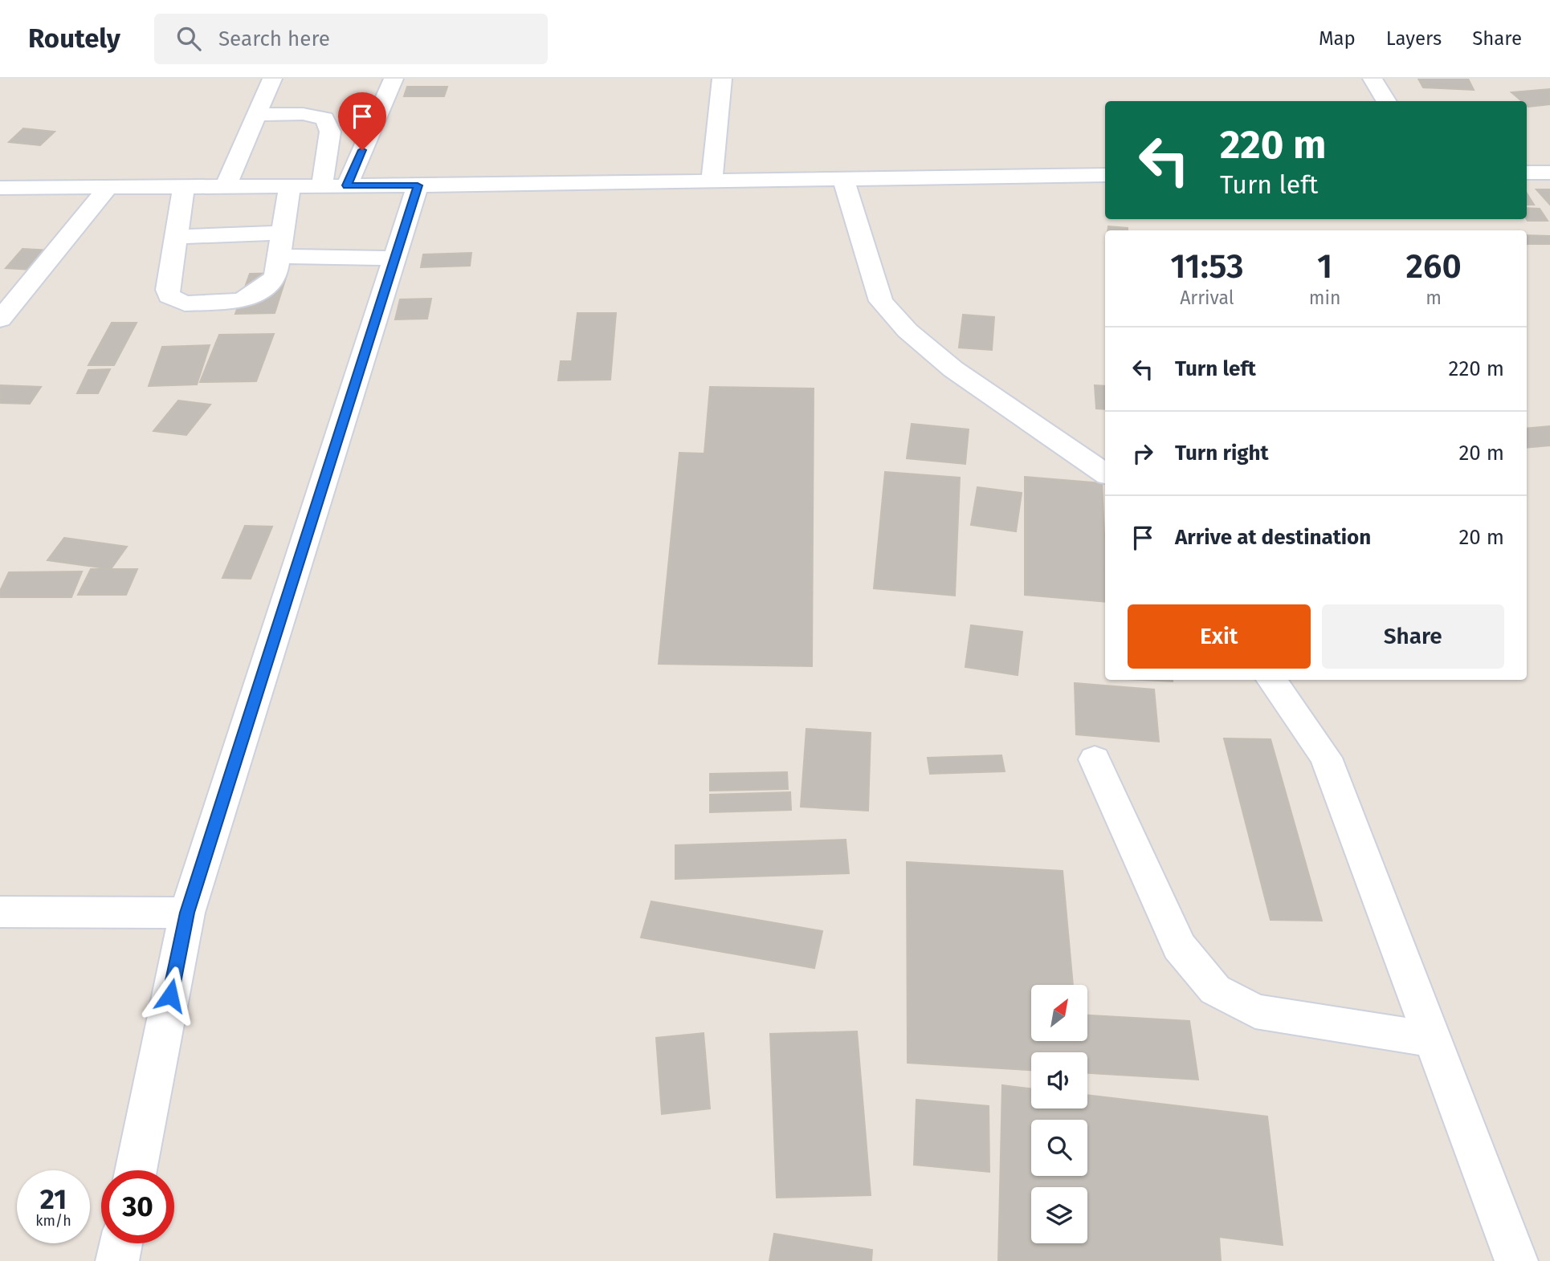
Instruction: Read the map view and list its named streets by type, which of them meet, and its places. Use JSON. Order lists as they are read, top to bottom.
{
  "north": "top right",
  "page": {
    "header": "Routely",
    "search": "Search here",
    "nav": ["Map", "Layers", "Share"],
    "turn": ["220 m", "Turn left"],
    "eta": [
      "11:53",
      "Arrival",
      "1",
      "min",
      "260",
      "m"
    ],
    "list": [
      {
        "name": "Turn left",
        "value": "220 m"
      },
      {
        "name": "Turn right",
        "value": "20 m"
      },
      {
        "name": "Arrive at destination",
        "value": "20 m"
      }
    ],
    "buttons": ["Exit", "Share"],
    "speed": "21 km/h",
    "limit": "30"
  }
}
